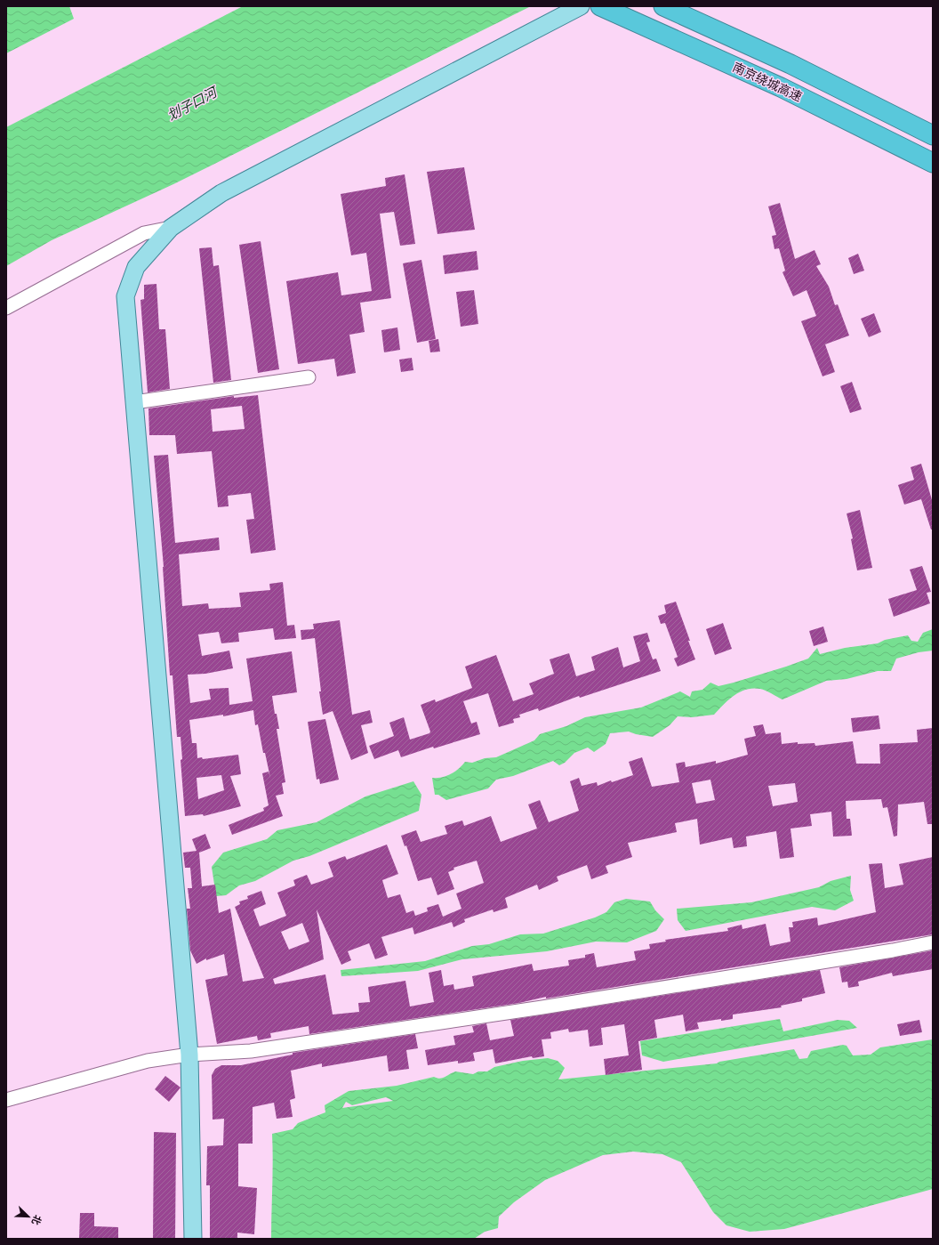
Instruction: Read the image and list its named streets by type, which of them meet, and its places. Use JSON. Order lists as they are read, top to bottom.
{
  "streets": {
    "highway": ["南京绕城高速"]
  },
  "water": ["划子口河"],
  "north": "bottom right"
}
